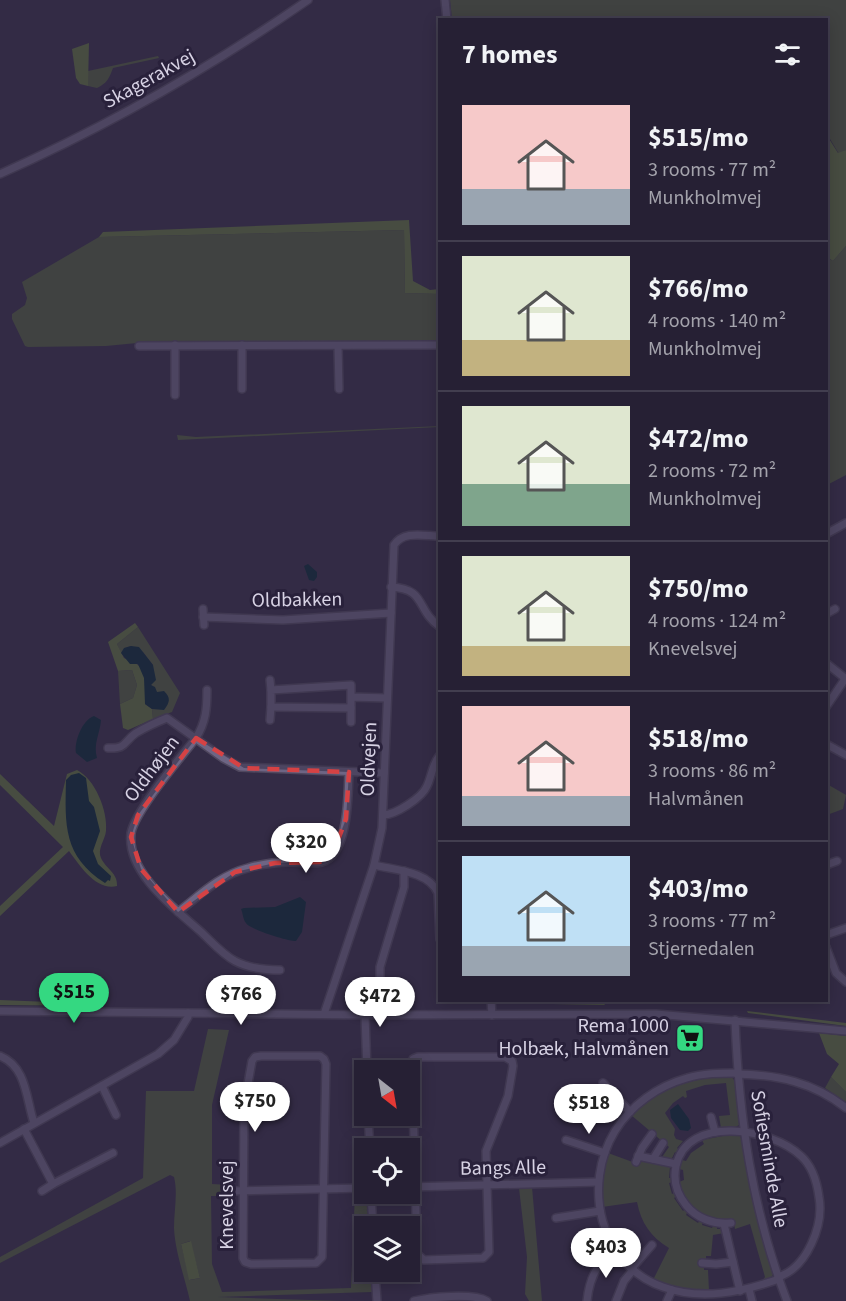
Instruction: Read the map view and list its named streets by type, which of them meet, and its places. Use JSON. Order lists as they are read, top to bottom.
{
  "streets": {
    "street": [
      "Skagerakvej",
      "Oldbakken",
      "Oldvejen",
      "Oldhøjen",
      "Sofiesminde Alle",
      "Bangs Alle",
      "Knevelsvej"
    ]
  },
  "crossings": [
    ["Oldbakken", "Oldvejen"],
    ["Oldvejen", "Oldhøjen"]
  ],
  "places": {
    "supermarket": ["Rema 1000 Holbæk, Halvmånen"]
  },
  "north": "bottom right",
  "page": {
    "heading": "7 homes",
    "list": [
      {
        "name": "$515/mo",
        "note": "3 rooms · 77 m² · Munkholmvej"
      },
      {
        "name": "$766/mo",
        "note": "4 rooms · 140 m² · Munkholmvej"
      },
      {
        "name": "$472/mo",
        "note": "2 rooms · 72 m² · Munkholmvej"
      },
      {
        "name": "$750/mo",
        "note": "4 rooms · 124 m² · Knevelsvej"
      },
      {
        "name": "$518/mo",
        "note": "3 rooms · 86 m² · Halvmånen"
      },
      {
        "name": "$403/mo",
        "note": "3 rooms · 77 m² · Stjernedalen"
      }
    ],
    "price": [
      "$320",
      "$515",
      "$766",
      "$472",
      "$750",
      "$518",
      "$403"
    ]
  }
}
